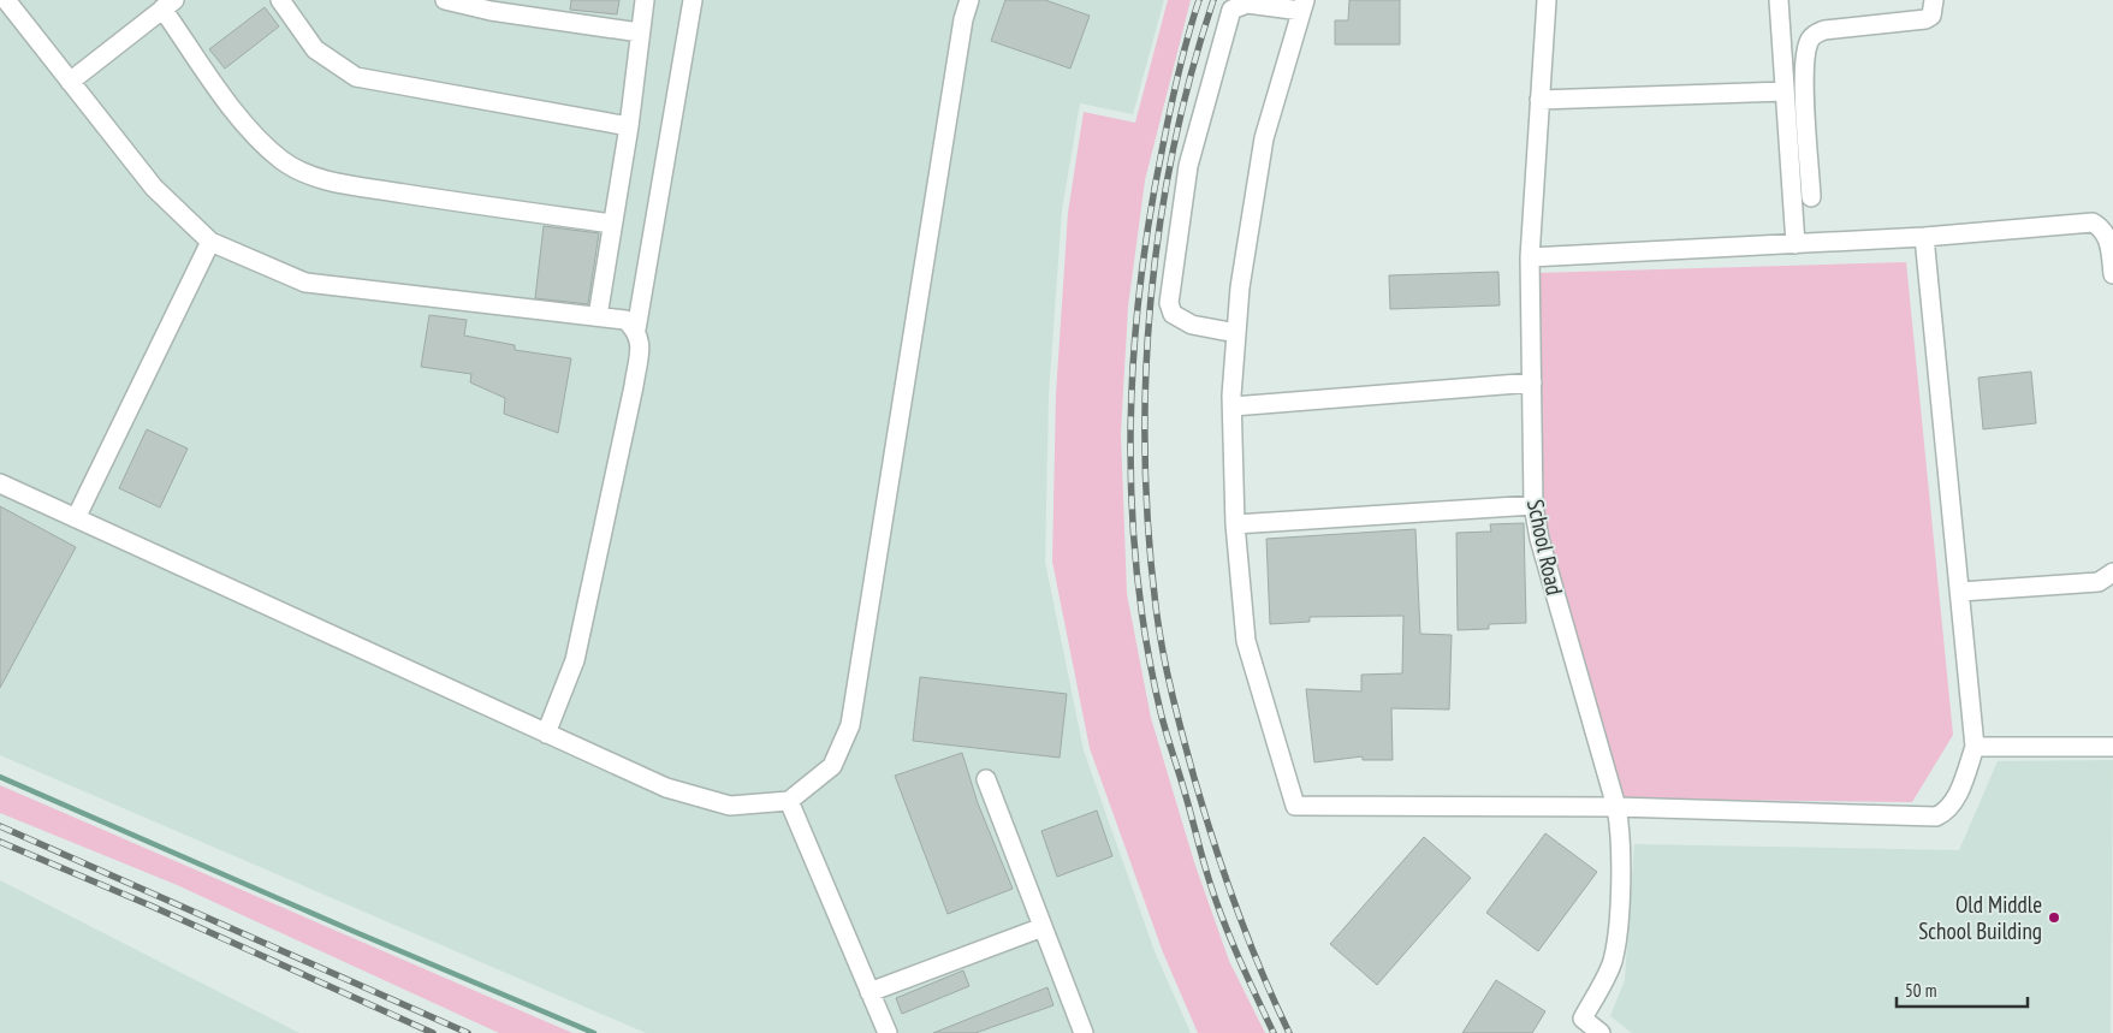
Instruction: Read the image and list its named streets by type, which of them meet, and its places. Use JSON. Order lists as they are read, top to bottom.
{
  "streets": {
    "street": ["School Road"]
  },
  "places": ["Old Middle School Building"],
  "scale_bar": "50 m"
}
